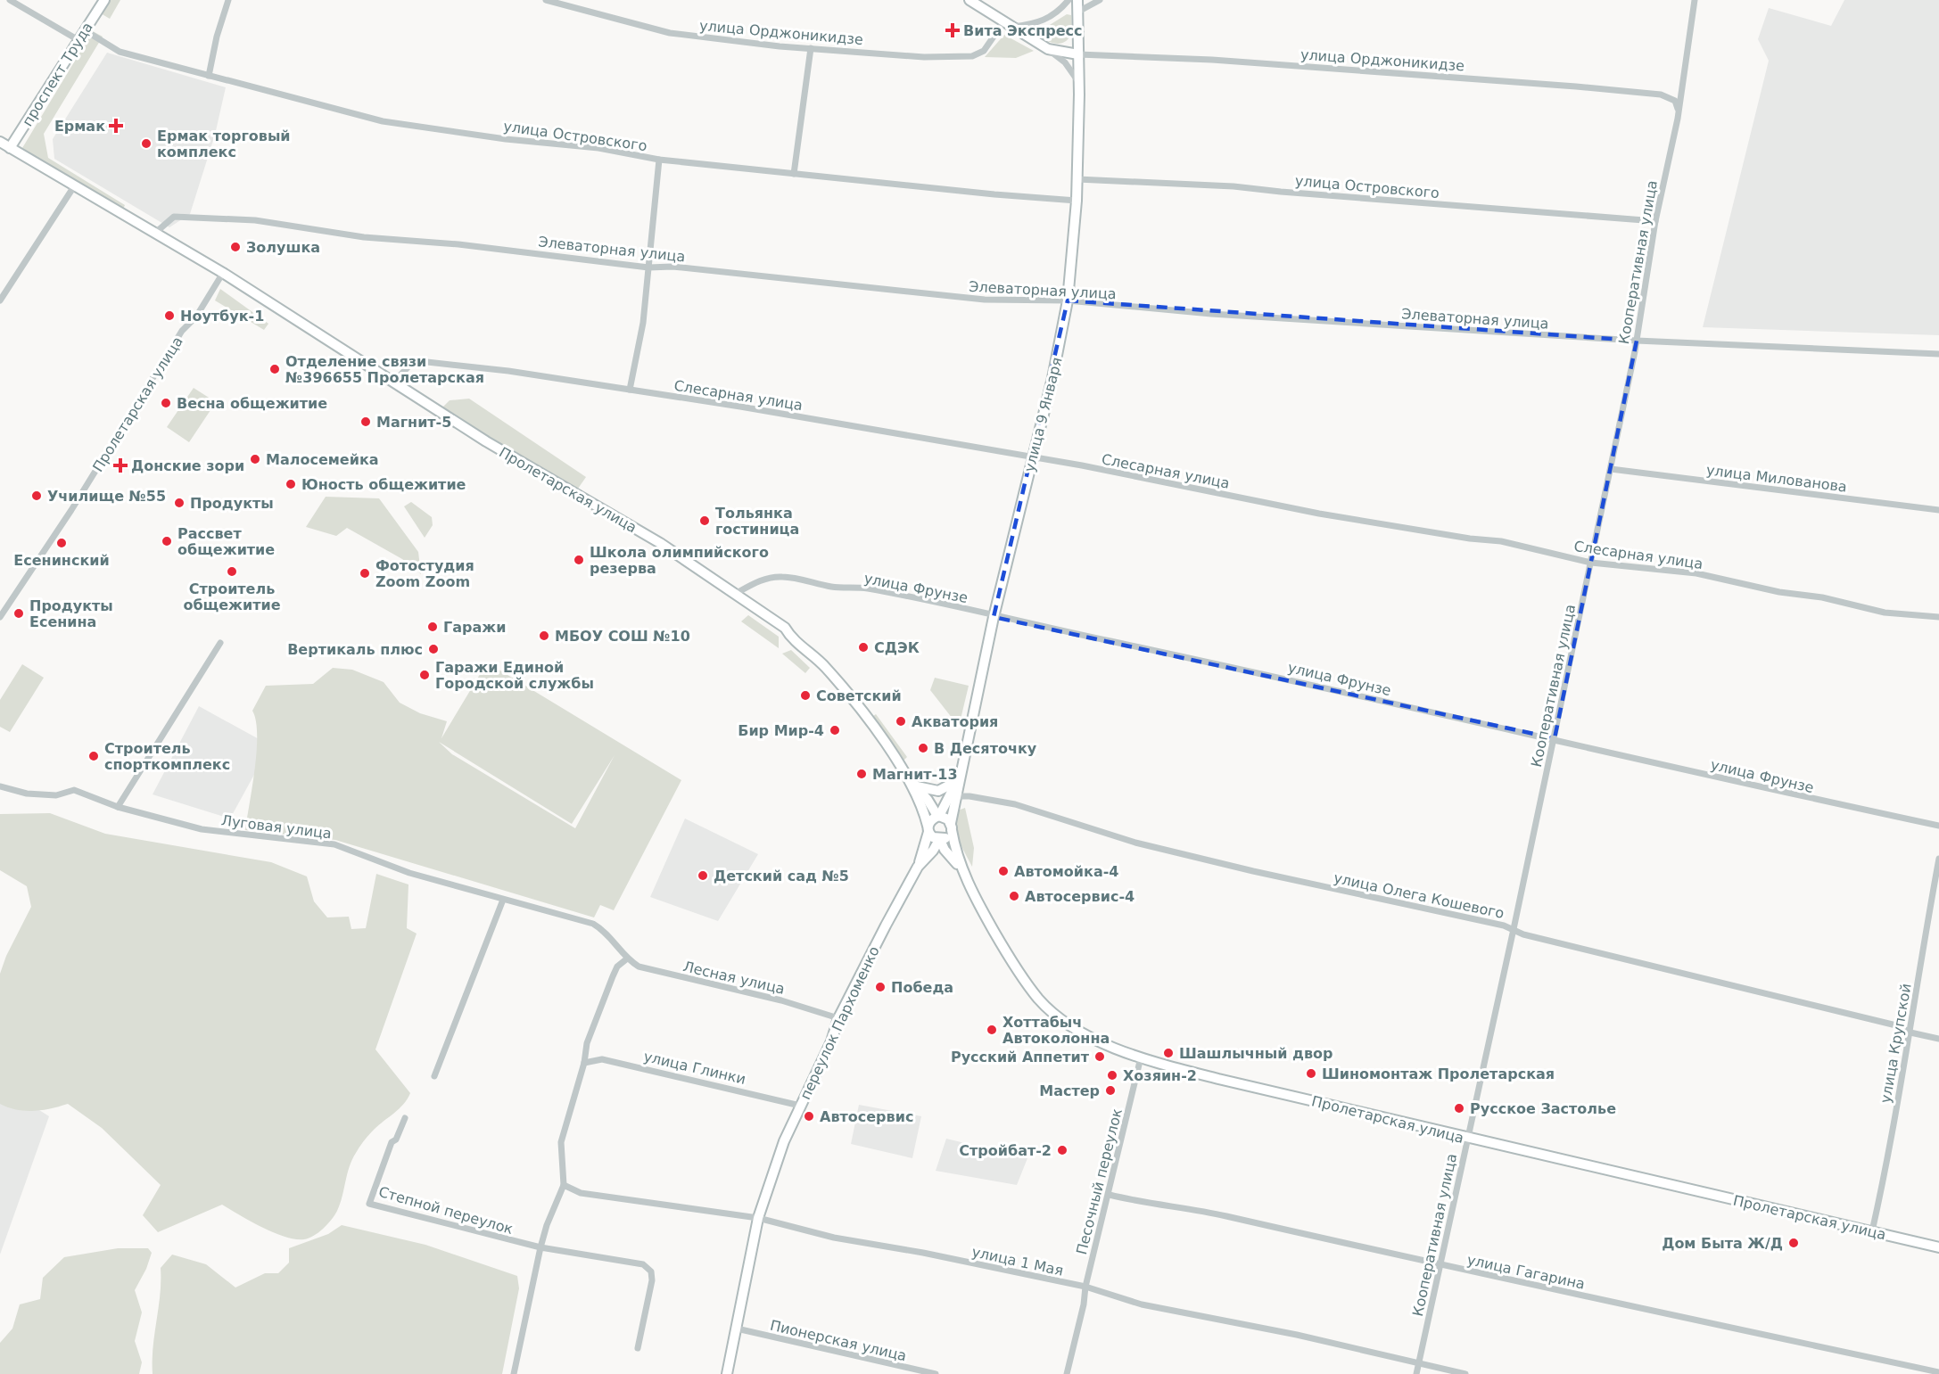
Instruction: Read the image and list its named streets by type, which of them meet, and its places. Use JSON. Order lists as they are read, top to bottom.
{
  "streets": {
    "main road": [
      "проспект Труда",
      "Пролетарская улица",
      "улица 9 Января",
      "переулок Пархоменко"
    ],
    "street": [
      "улица Орджоникидзе",
      "улица Островского",
      "Элеваторная улица",
      "Кооперативная улица",
      "Слесарная улица",
      "улица Милованова",
      "улица Фрунзе",
      "Луговая улица",
      "улица Олега Кошевого",
      "Лесная улица",
      "улица Крупской",
      "улица Глинки",
      "Песочный переулок",
      "Степной переулок",
      "улица 1 Мая",
      "улица Гагарина",
      "Пионерская улица"
    ]
  },
  "crossings": [
    ["улица Орджоникидзе", "Кооперативная улица"],
    ["улица Орджоникидзе", "улица 9 Января"],
    ["проспект Труда", "улица Островского"],
    ["проспект Труда", "Пролетарская улица"],
    ["улица Островского", "Кооперативная улица"],
    ["улица Островского", "улица 9 Января"],
    ["Элеваторная улица", "Кооперативная улица"],
    ["Элеваторная улица", "Пролетарская улица"],
    ["Элеваторная улица", "улица 9 Января"],
    ["Кооперативная улица", "Слесарная улица"],
    ["Кооперативная улица", "Пролетарская улица"],
    ["Кооперативная улица", "улица Милованова"],
    ["Кооперативная улица", "улица Фрунзе"],
    ["Кооперативная улица", "улица Олега Кошевого"],
    ["Кооперативная улица", "улица 1 Мая"],
    ["Кооперативная улица", "улица Гагарина"],
    ["Слесарная улица", "Пролетарская улица"],
    ["Слесарная улица", "улица 9 Января"],
    ["Пролетарская улица", "улица 9 Января"],
    ["Пролетарская улица", "улица Фрунзе"],
    ["Пролетарская улица", "переулок Пархоменко"],
    ["Пролетарская улица", "улица Крупской"],
    ["Пролетарская улица", "Песочный переулок"],
    ["улица 9 Января", "улица Фрунзе"],
    ["улица 9 Января", "улица Олега Кошевого"],
    ["улица 9 Января", "переулок Пархоменко"],
    ["Луговая улица", "Лесная улица"],
    ["улица Олега Кошевого", "улица Крупской"],
    ["Лесная улица", "переулок Пархоменко"],
    ["переулок Пархоменко", "улица Глинки"],
    ["переулок Пархоменко", "улица 1 Мая"],
    ["переулок Пархоменко", "Пионерская улица"],
    ["Песочный переулок", "улица 1 Мая"],
    ["Песочный переулок", "улица Гагарина"]
  ],
  "places": {
    "health": ["Вита Экспресс", "Ермак", "Донские зори"],
    "other": [
      "Ермак торговый комплекс",
      "Золушка",
      "Ноутбук-1",
      "Отделение связи №396655 Пролетарская",
      "Весна общежитие",
      "Магнит-5",
      "Малосемейка",
      "Юность общежитие",
      "Училище №55",
      "Продукты",
      "Тольянка гостиница",
      "Рассвет общежитие",
      "Есенинский",
      "Школа олимпийского резерва",
      "Строитель общежитие",
      "Фотостудия Zoom Zoom",
      "Продукты Есенина",
      "Гаражи",
      "МБОУ СОШ №10",
      "СДЭК",
      "Вертикаль плюс",
      "Гаражи Единой Городской службы",
      "Советский",
      "Акватория",
      "Бир Мир-4",
      "В Десяточку",
      "Строитель спорткомплекс",
      "Магнит-13",
      "Автомойка-4",
      "Детский сад №5",
      "Автосервис-4",
      "Победа",
      "Хоттабыч Автоколонна",
      "Шашлычный двор",
      "Русский Аппетит",
      "Шиномонтаж Пролетарская",
      "Хозяин-2",
      "Мастер",
      "Русское Застолье",
      "Автосервис",
      "Стройбат-2",
      "Дом Быта Ж/Д"
    ]
  }
}
